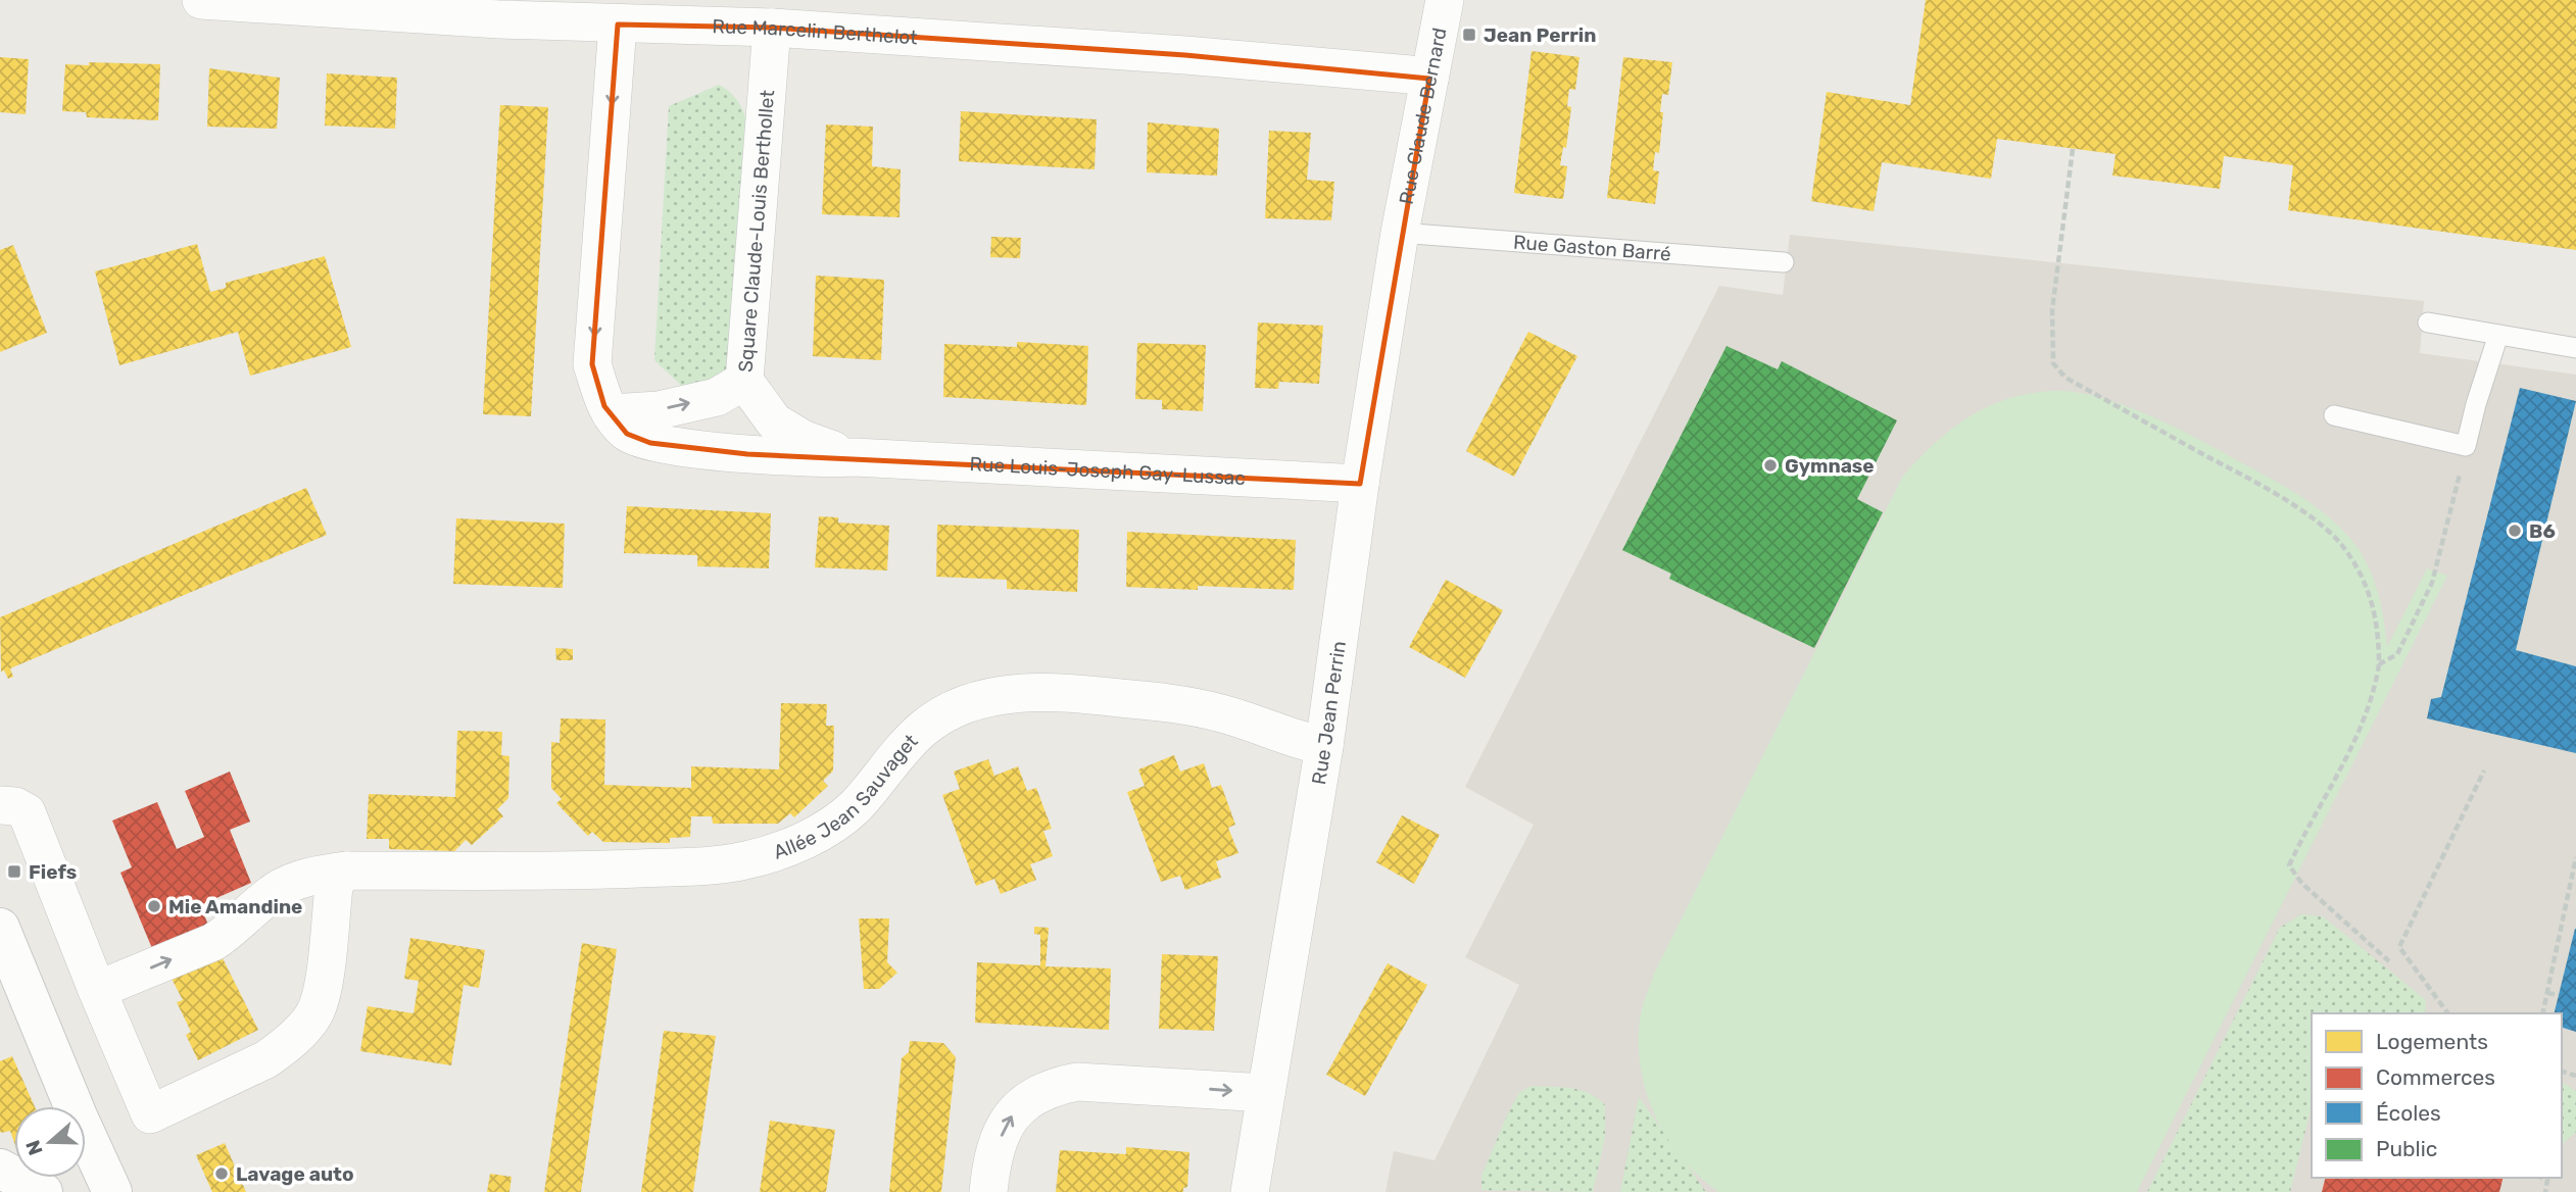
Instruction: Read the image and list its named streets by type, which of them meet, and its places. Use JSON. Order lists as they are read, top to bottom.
{
  "streets": {
    "street": [
      "Rue Marcelin Berthelot",
      "Rue Claude Bernard",
      "Square Claude-Louis Berthollet",
      "Rue Louis-Joseph Gay-Lussac",
      "Rue Jean Perrin",
      "Allée Jean Sauvaget"
    ],
    "lane": ["Rue Gaston Barré"]
  },
  "crossings": [
    ["Rue Marcelin Berthelot", "Rue Claude Bernard"],
    ["Rue Marcelin Berthelot", "Square Claude-Louis Berthollet"],
    ["Rue Claude Bernard", "Rue Gaston Barré"],
    ["Rue Claude Bernard", "Rue Jean Perrin"],
    ["Square Claude-Louis Berthollet", "Rue Louis-Joseph Gay-Lussac"],
    ["Rue Gaston Barré", "Rue Jean Perrin"],
    ["Rue Louis-Joseph Gay-Lussac", "Rue Jean Perrin"],
    ["Rue Jean Perrin", "Allée Jean Sauvaget"]
  ],
  "places": {
    "transit": ["Jean Perrin", "Fiefs"],
    "other": [
      "Gymnase",
      "B6",
      "Mie Amandine",
      "Lavage auto"
    ]
  },
  "legend": [
    "Logements",
    "Commerces",
    "Écoles",
    "Public"
  ],
  "north": "left"
}
